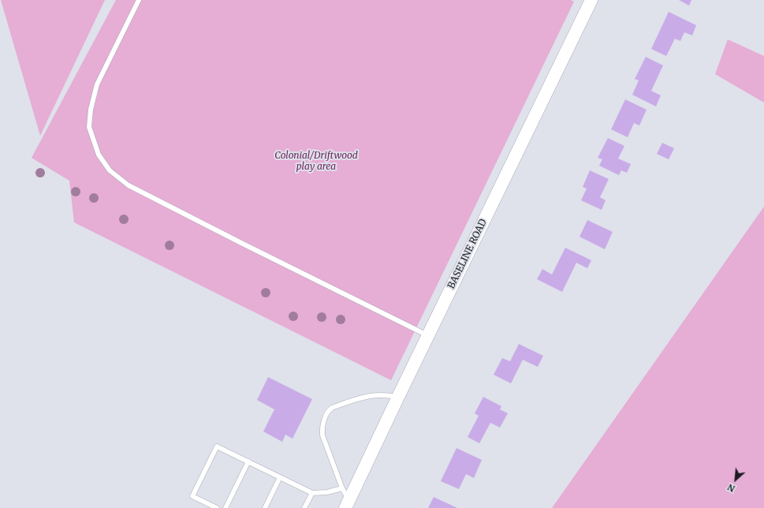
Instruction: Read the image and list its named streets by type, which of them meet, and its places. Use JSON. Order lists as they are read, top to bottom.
{
  "streets": {
    "street": ["BASELINE ROAD"]
  },
  "parks": ["Colonial/Driftwood play area"],
  "north": "bottom left"
}
